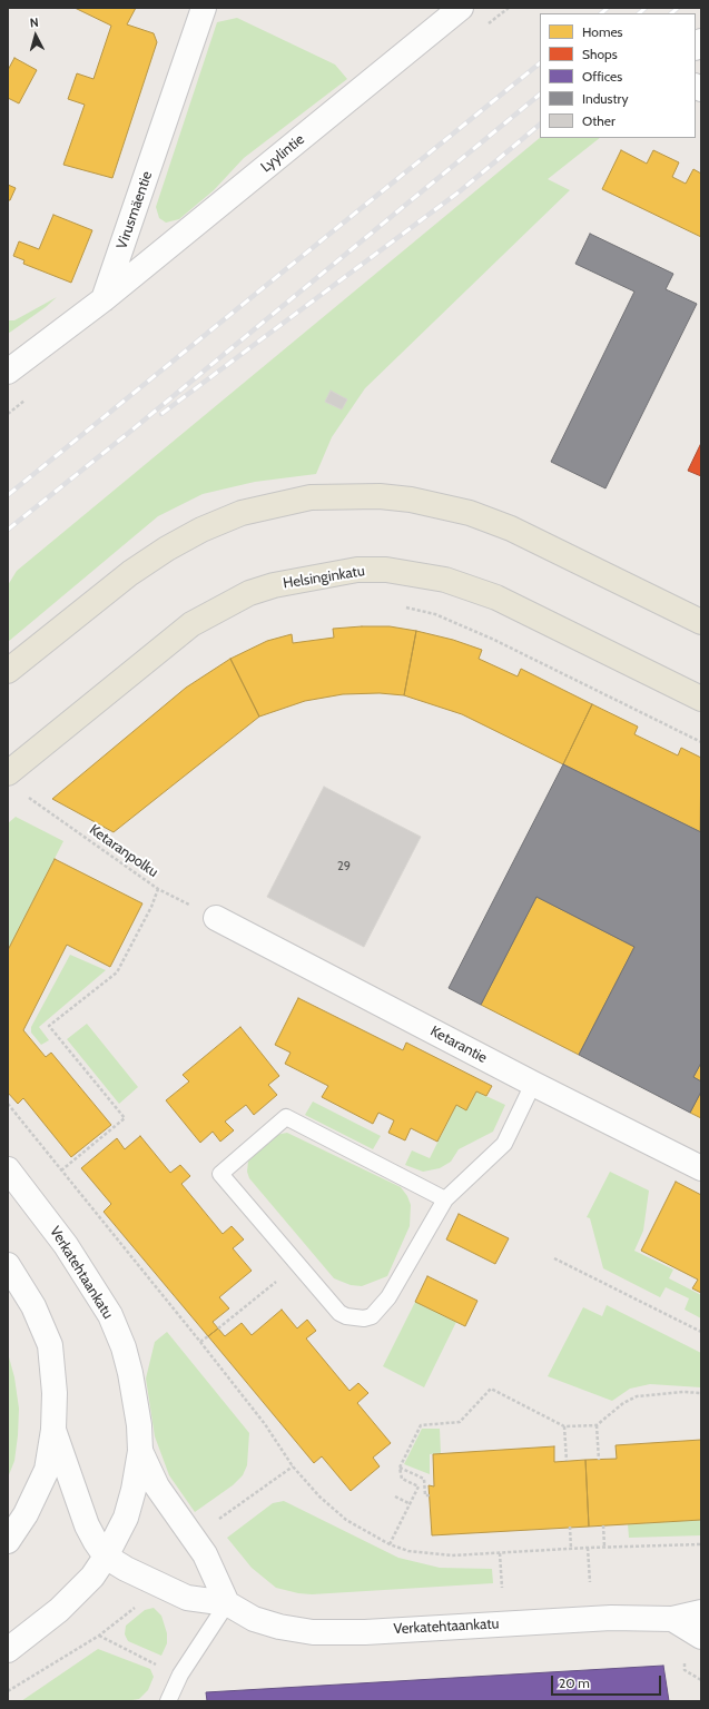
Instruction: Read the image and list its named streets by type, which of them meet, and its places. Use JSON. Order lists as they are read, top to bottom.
{
  "streets": {
    "main road": ["Helsinginkatu"],
    "street": [
      "Lyylintie",
      "Virusmäentie",
      "Ketarantie",
      "Verkatehtaankatu"
    ],
    "path": ["Ketaranpolku"]
  },
  "crossings": [
    ["Lyylintie", "Virusmäentie"],
    ["Ketaranpolku", "Ketarantie"]
  ],
  "house_numbers": ["29"],
  "legend": [
    "Homes",
    "Shops",
    "Offices",
    "Industry",
    "Other"
  ],
  "scale_bar": "20 m",
  "north": "top"
}
